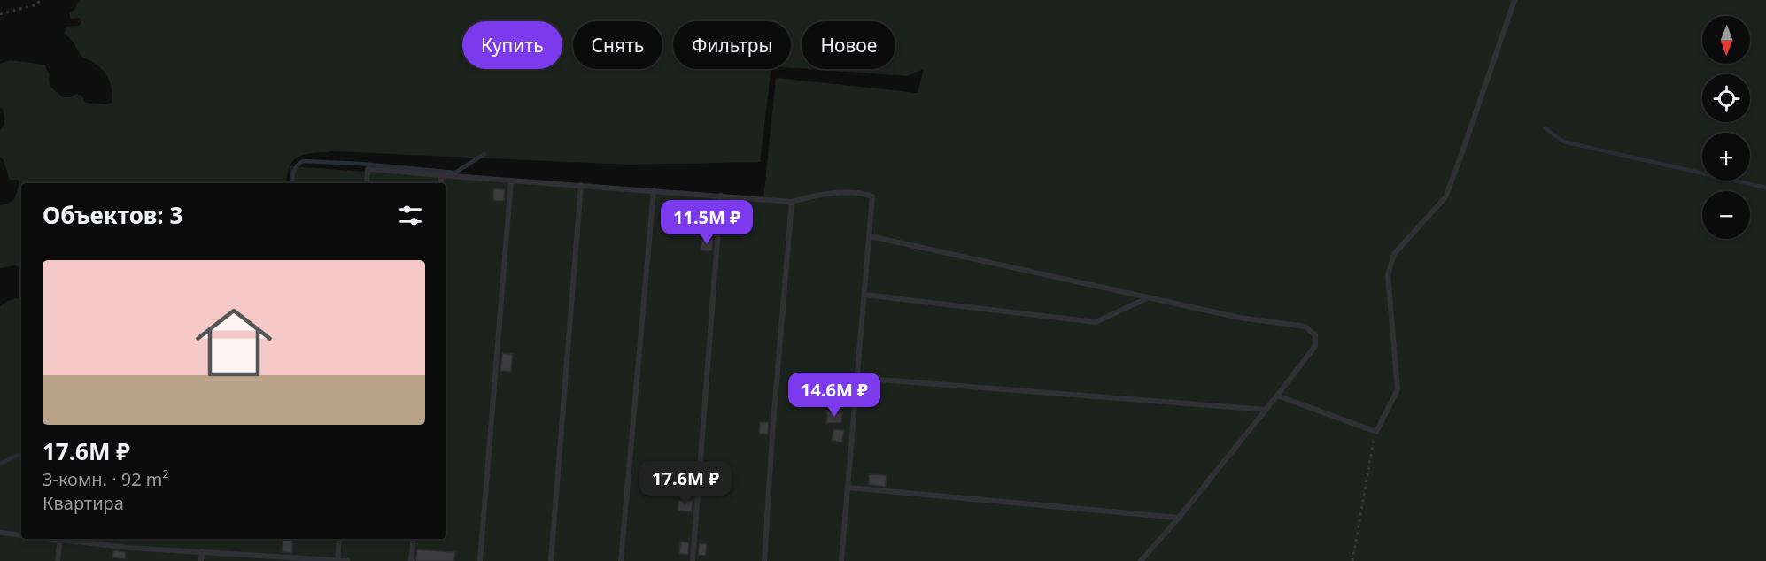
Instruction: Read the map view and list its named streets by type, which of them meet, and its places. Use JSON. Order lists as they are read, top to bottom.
{
  "north": "bottom",
  "page": {
    "map_buttons": ["+", "−"],
    "chip": [
      "Купить",
      "Снять",
      "Фильтры",
      "Новое"
    ],
    "heading": "Объектов: 3",
    "price": ["11.5M ₽", "14.6M ₽", "17.6M ₽"],
    "list": [
      {
        "name": "17.6M ₽",
        "note": "3-комн. · 92 m² · Квартира"
      }
    ]
  }
}
